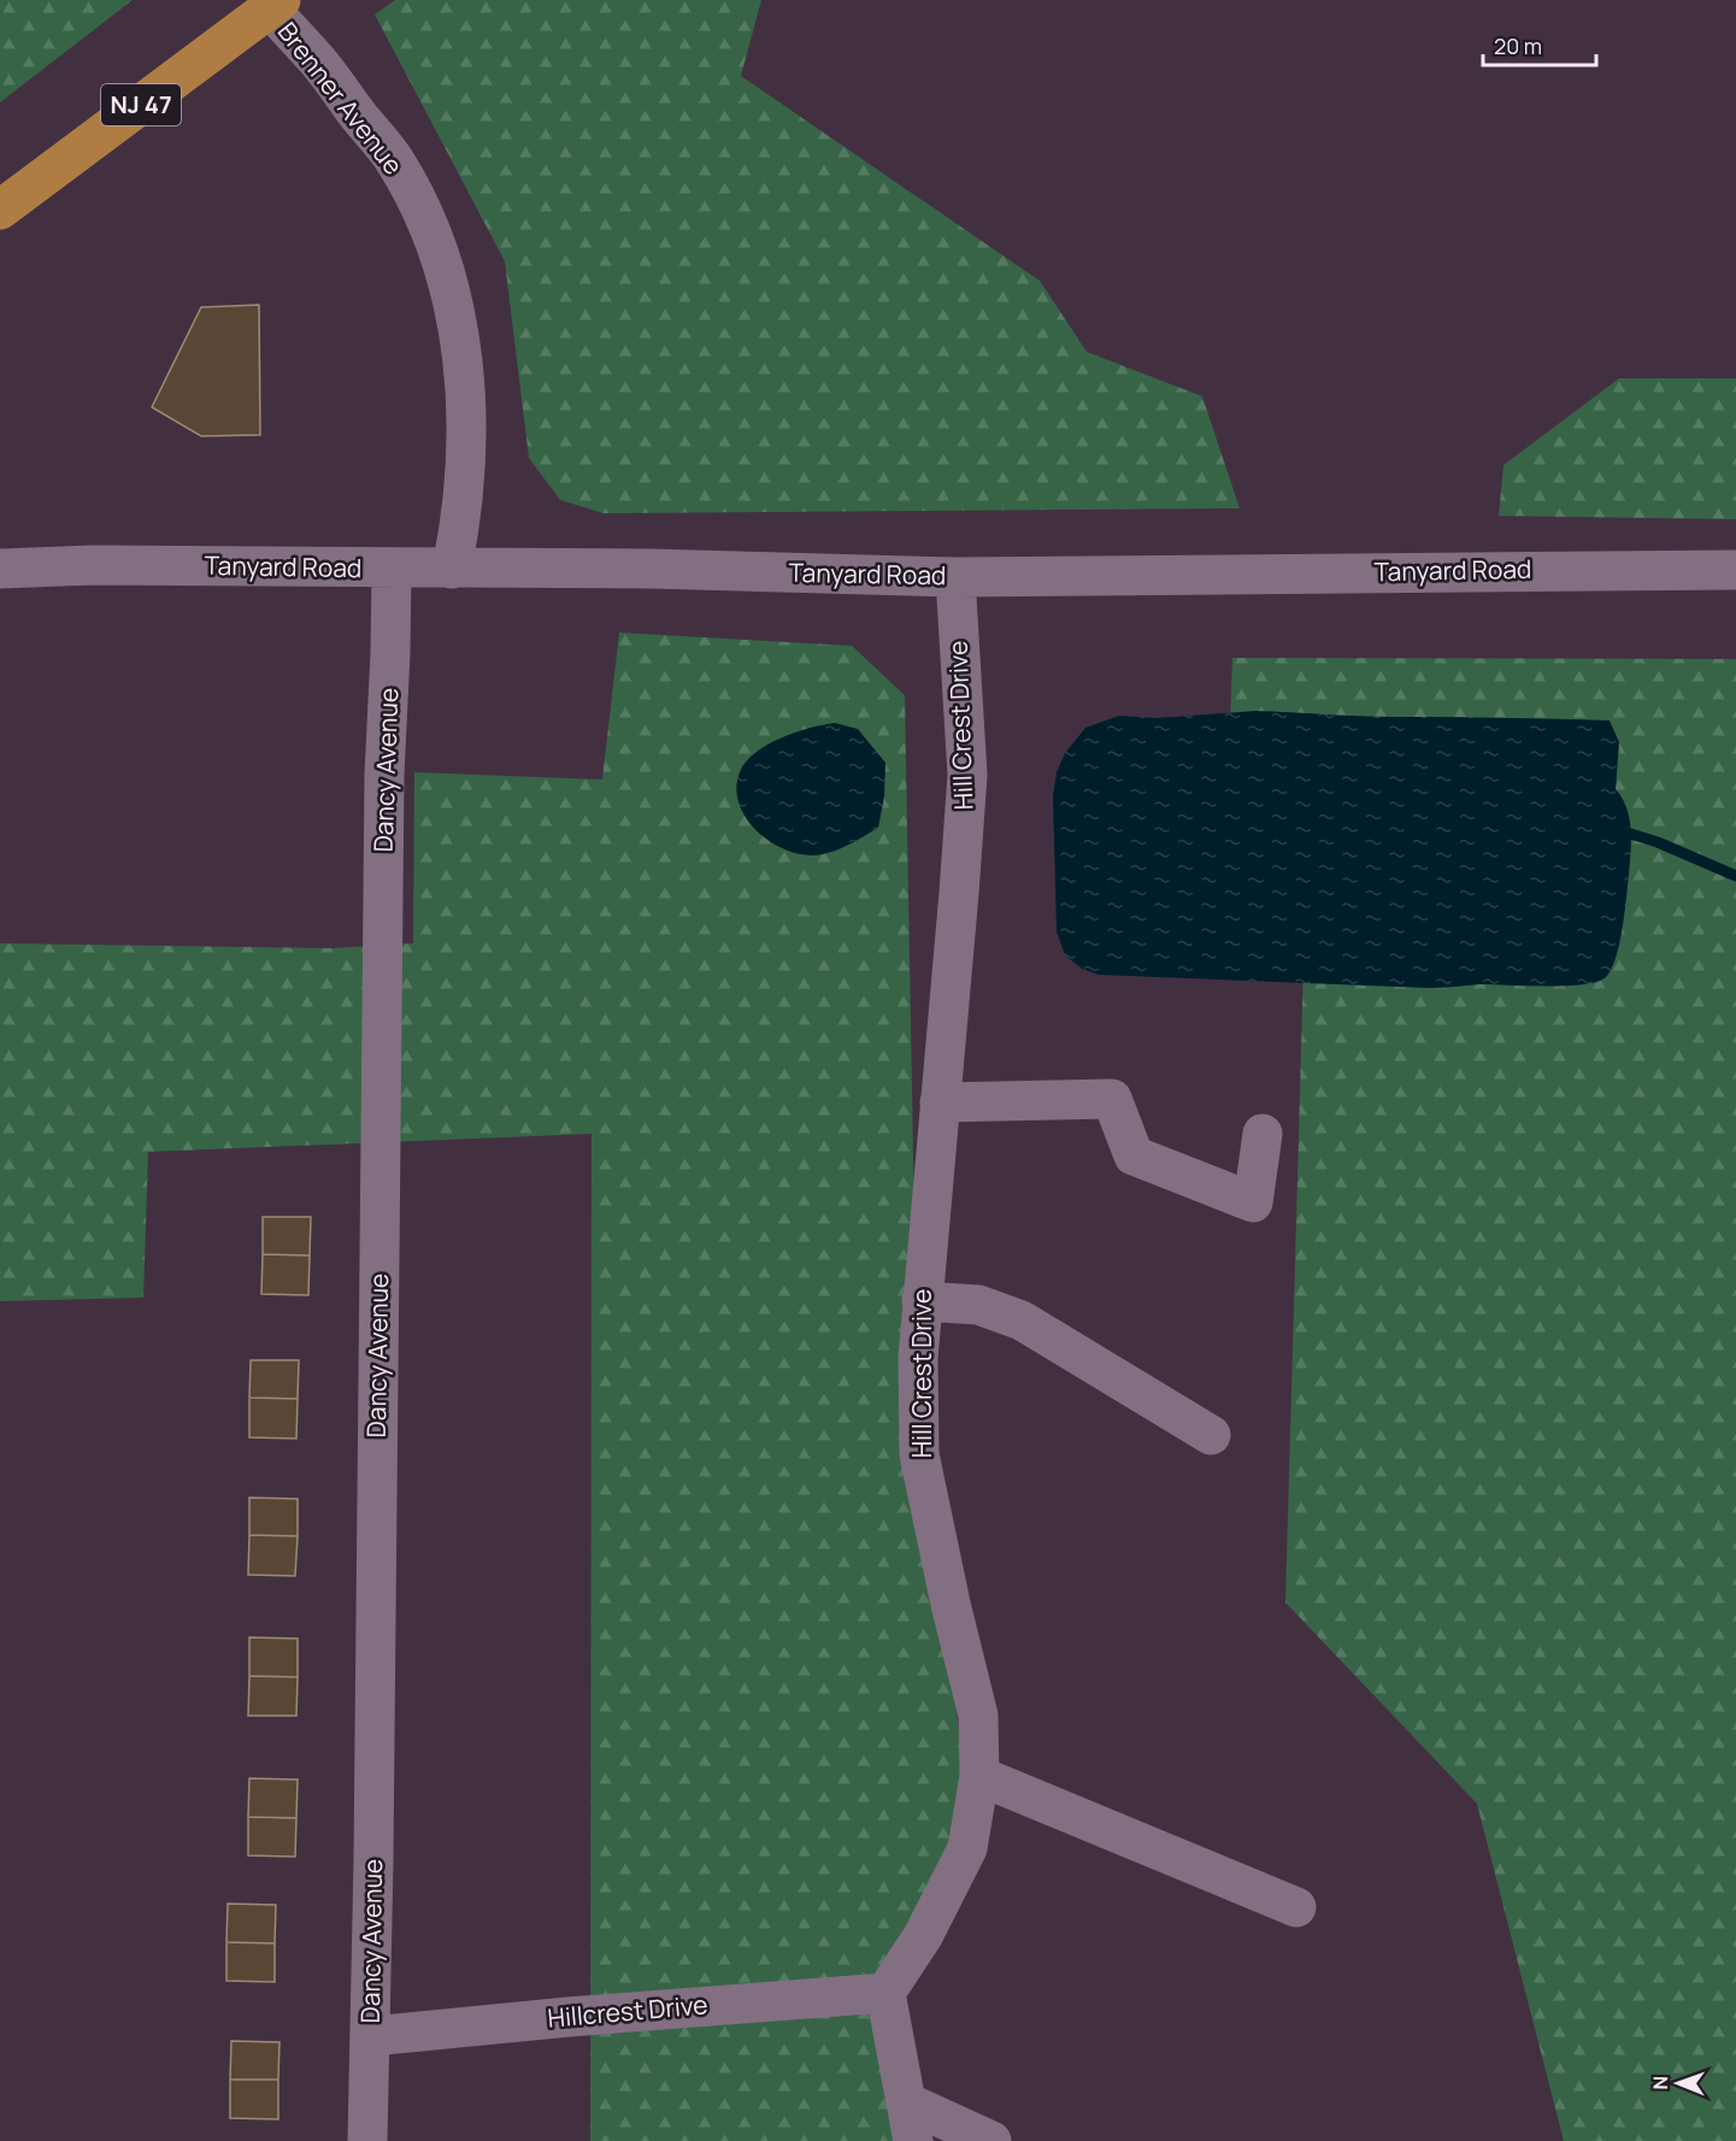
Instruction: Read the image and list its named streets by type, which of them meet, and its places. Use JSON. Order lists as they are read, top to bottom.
{
  "streets": {
    "main road": ["NJ 47"],
    "street": [
      "Brenner Avenue",
      "Tanyard Road",
      "Hill Crest Drive",
      "Dancy Avenue",
      "Hillcrest Drive"
    ]
  },
  "crossings": [
    ["Brenner Avenue", "NJ 47"],
    ["Brenner Avenue", "Tanyard Road"],
    ["Tanyard Road", "Hill Crest Drive"],
    ["Tanyard Road", "Dancy Avenue"],
    ["Hill Crest Drive", "Hillcrest Drive"],
    ["Dancy Avenue", "Hillcrest Drive"]
  ],
  "scale_bar": "20 m",
  "north": "left"
}
